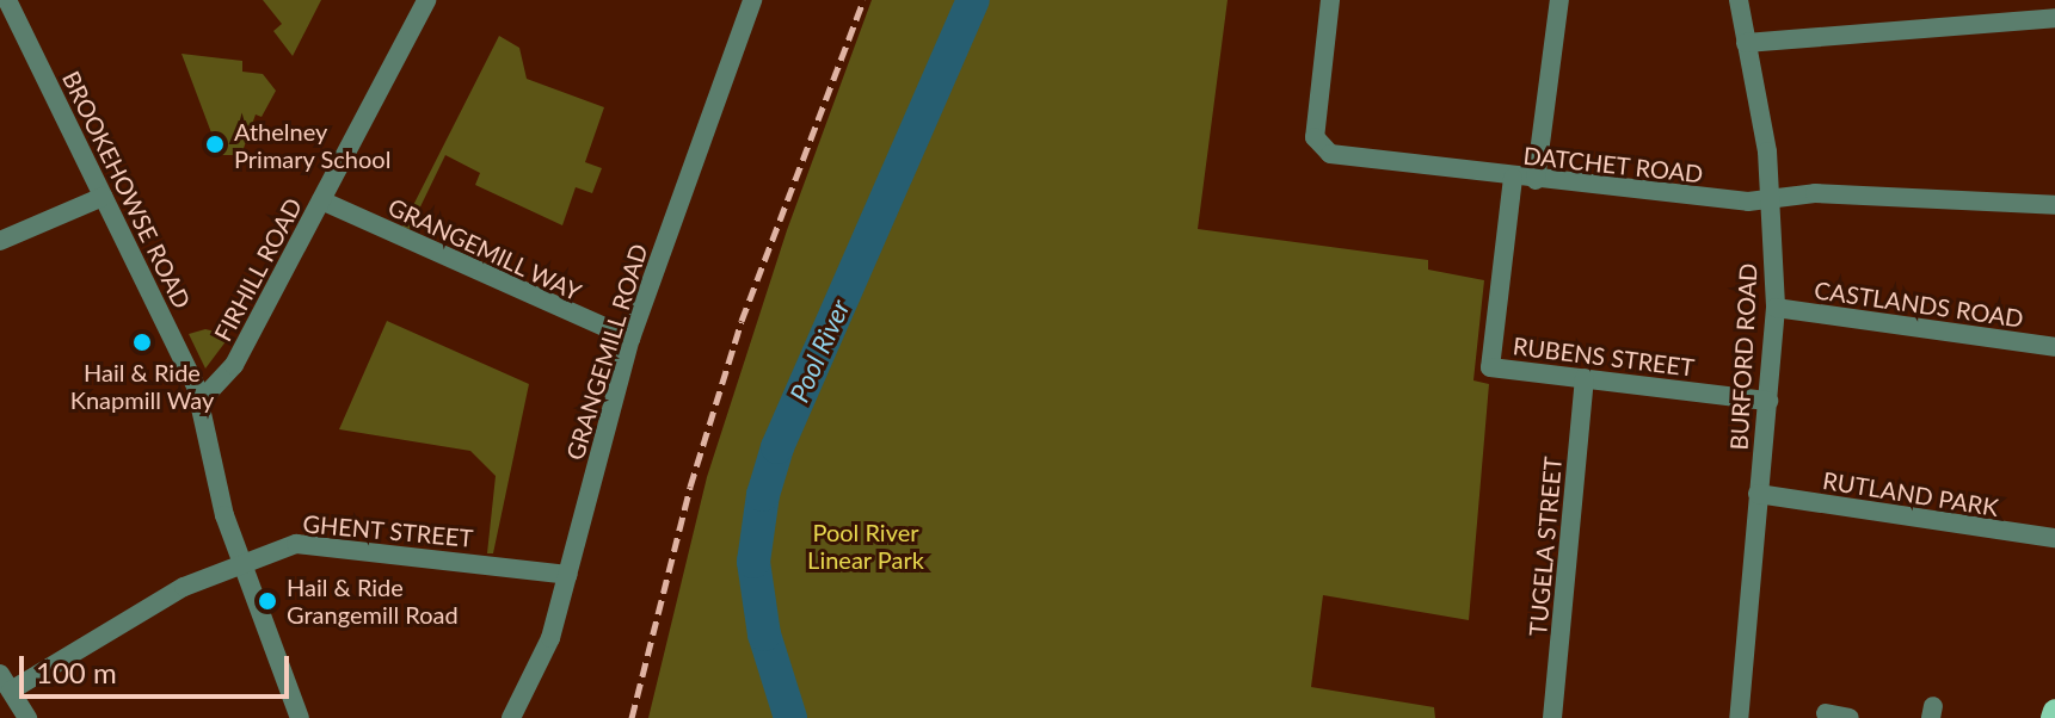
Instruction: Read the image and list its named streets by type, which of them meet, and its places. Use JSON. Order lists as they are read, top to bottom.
{
  "streets": {
    "street": [
      "DATCHET ROAD",
      "BROOKEHOWSE ROAD",
      "GRANGEMILL WAY",
      "FIRHILL ROAD",
      "CASTLANDS ROAD",
      "GRANGEMILL ROAD",
      "RUBENS STREET",
      "BURFORD ROAD",
      "RUTLAND PARK",
      "GHENT STREET",
      "TUGELA STREET"
    ]
  },
  "crossings": [
    ["DATCHET ROAD", "RUBENS STREET"],
    ["DATCHET ROAD", "BURFORD ROAD"],
    ["BROOKEHOWSE ROAD", "FIRHILL ROAD"],
    ["BROOKEHOWSE ROAD", "GHENT STREET"],
    ["GRANGEMILL WAY", "FIRHILL ROAD"],
    ["GRANGEMILL WAY", "GRANGEMILL ROAD"],
    ["CASTLANDS ROAD", "BURFORD ROAD"],
    ["GRANGEMILL ROAD", "GHENT STREET"],
    ["RUBENS STREET", "BURFORD ROAD"],
    ["RUBENS STREET", "TUGELA STREET"],
    ["BURFORD ROAD", "RUTLAND PARK"]
  ],
  "water": ["Pool River"],
  "parks": ["Pool River Linear Park"],
  "places": ["Athelney Primary School", "Hail & Ride Knapmill Way", "Hail & Ride Grangemill Road"],
  "scale_bar": "100 m"
}
